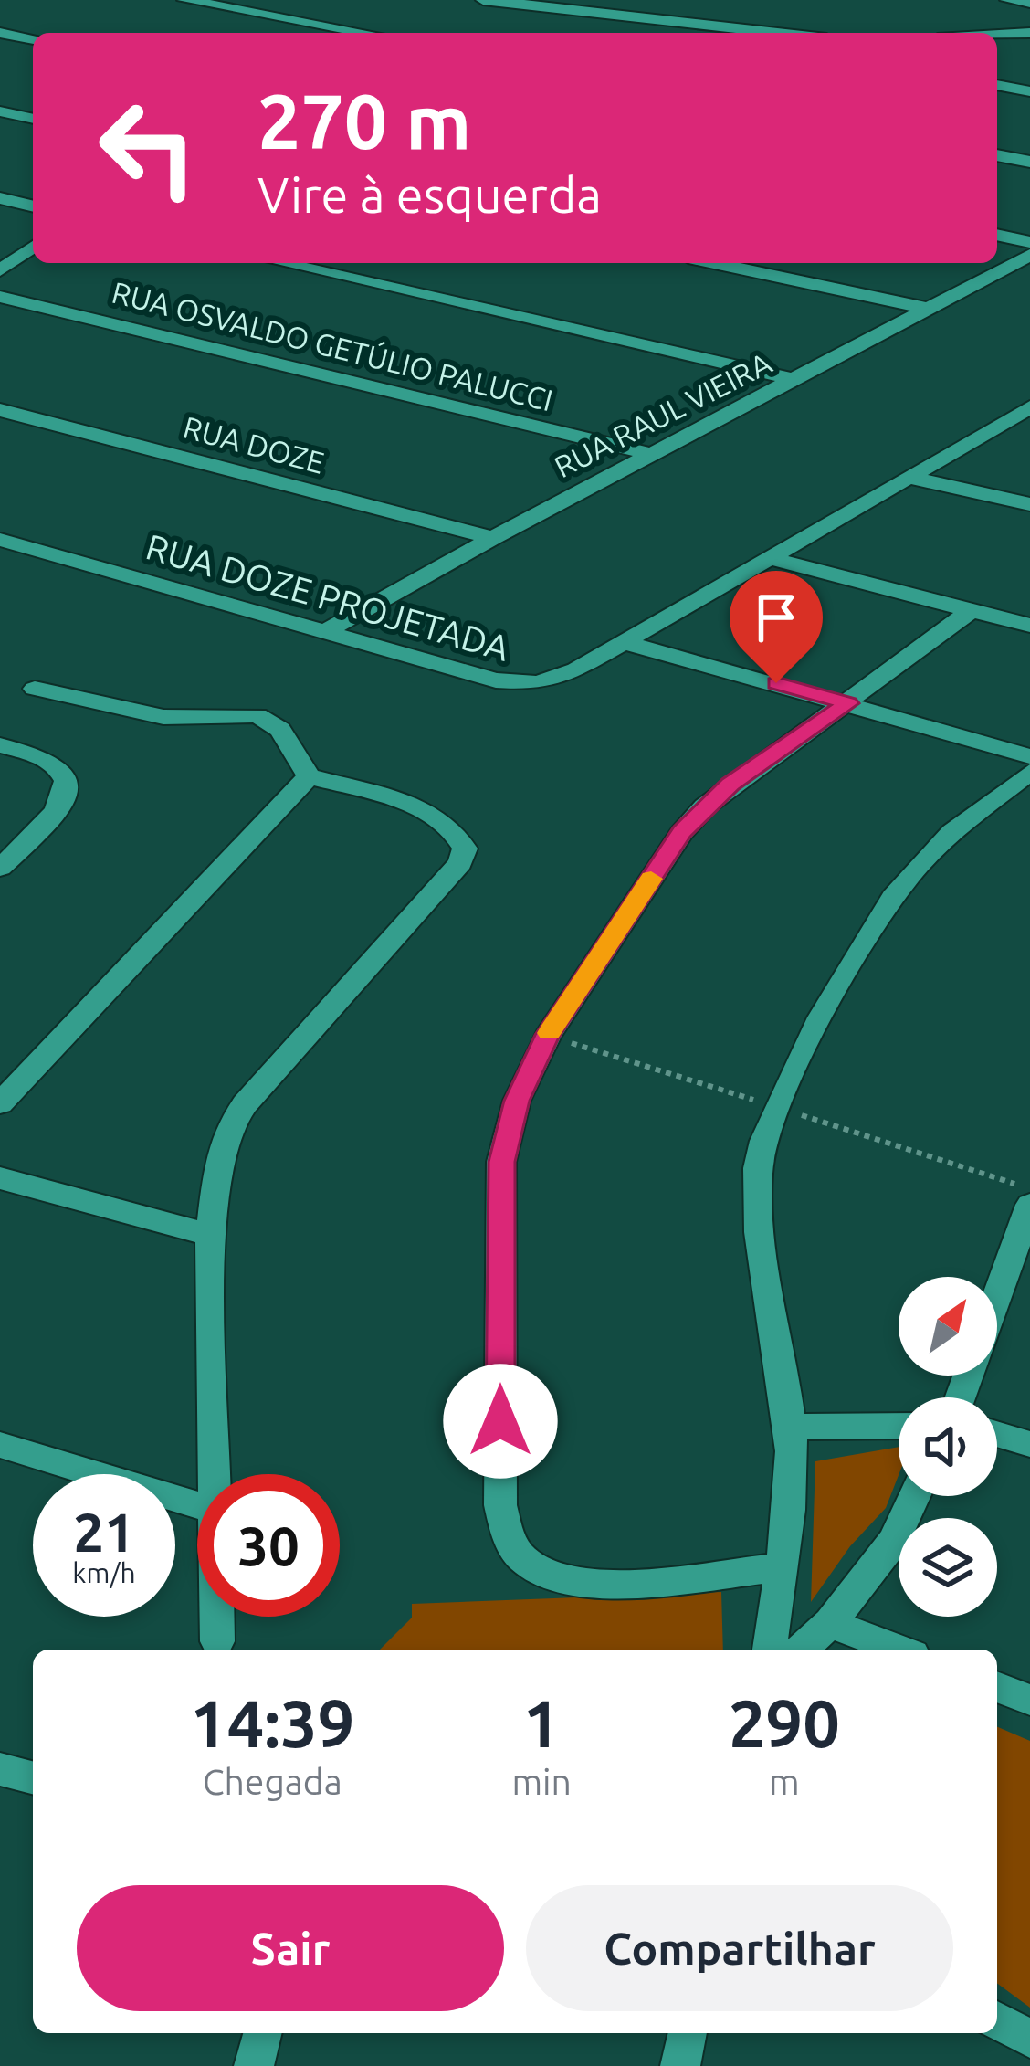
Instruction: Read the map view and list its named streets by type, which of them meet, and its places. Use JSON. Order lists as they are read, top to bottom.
{
  "streets": {
    "street": [
      "RUA OSVALDO GETÚLIO PALUCCI",
      "RUA RAUL VIEIRA",
      "RUA DOZE",
      "RUA DOZE PROJETADA"
    ]
  },
  "crossings": [
    ["RUA OSVALDO GETÚLIO PALUCCI", "RUA RAUL VIEIRA"],
    ["RUA RAUL VIEIRA", "RUA DOZE"],
    ["RUA RAUL VIEIRA", "RUA DOZE PROJETADA"]
  ],
  "north": "top right",
  "page": {
    "turn": ["270 m", "Vire à esquerda"],
    "speed": "21 km/h",
    "limit": "30",
    "eta": [
      "14:39",
      "Chegada",
      "1",
      "min",
      "290",
      "m"
    ],
    "buttons": ["Sair", "Compartilhar"]
  }
}
